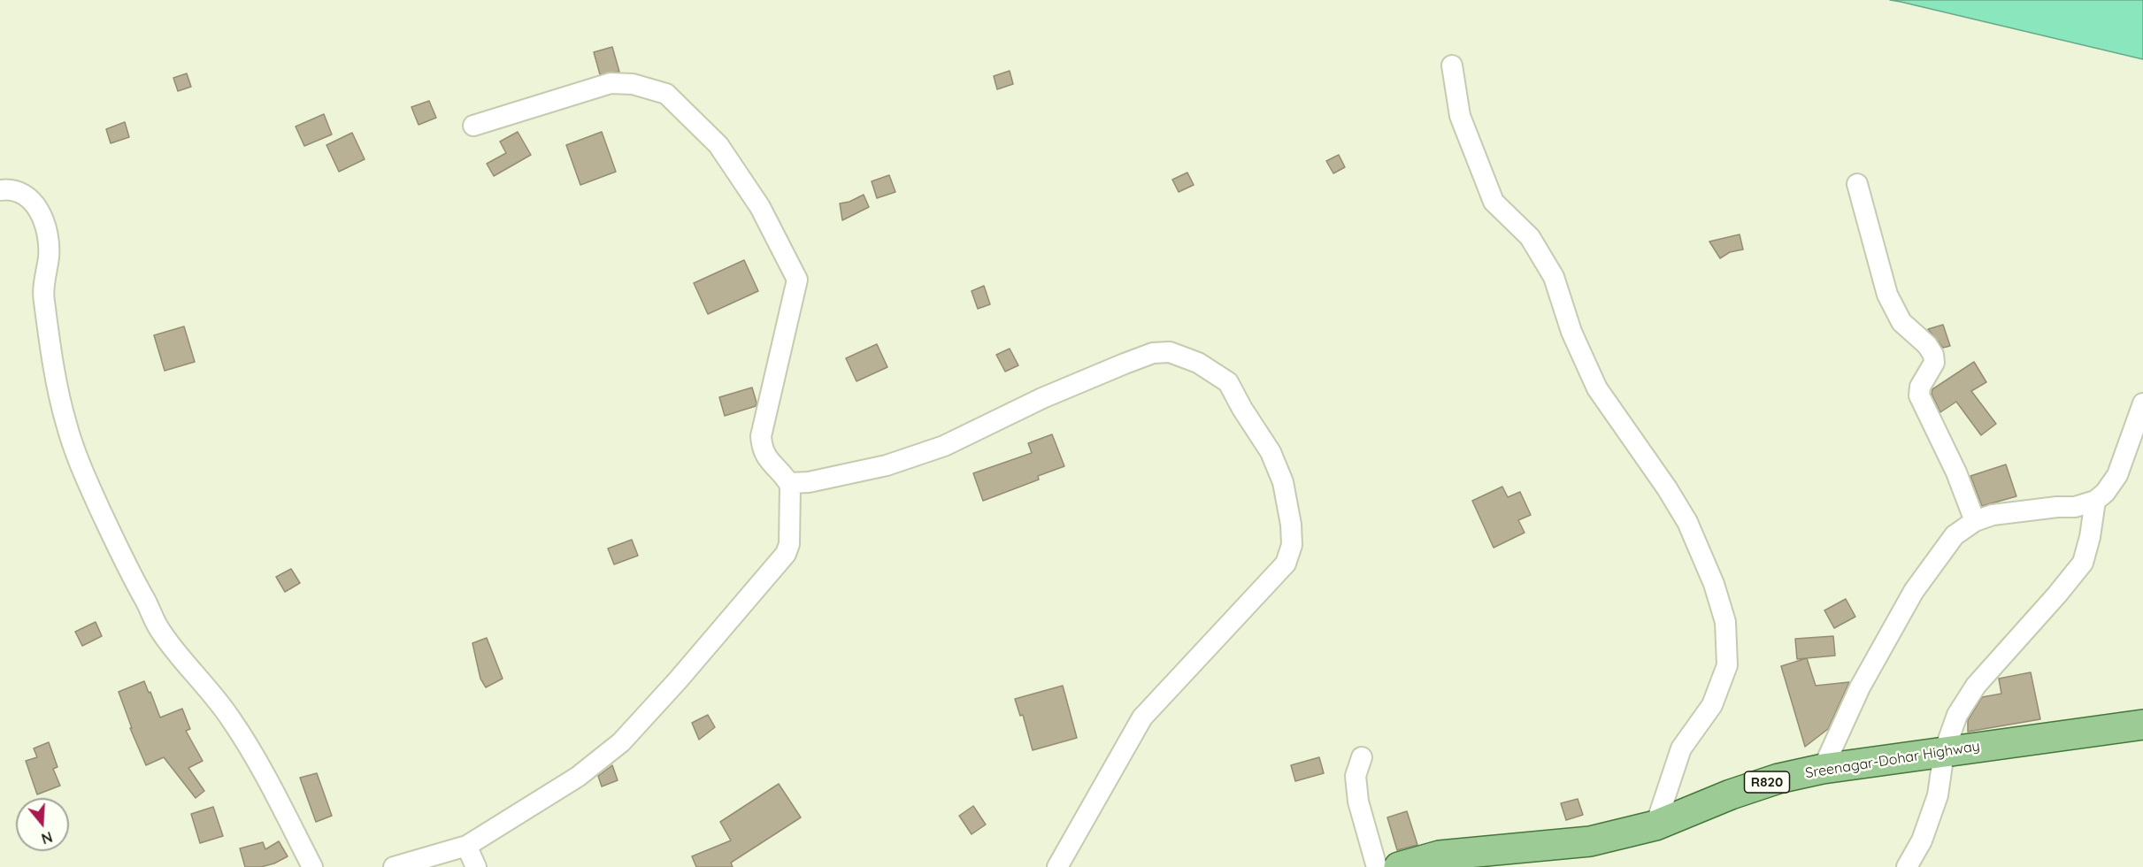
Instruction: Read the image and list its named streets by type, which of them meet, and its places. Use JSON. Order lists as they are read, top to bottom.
{
  "streets": {
    "main road": ["Sreenagar-Dohar Highway", "R820"]
  },
  "north": "bottom"
}
